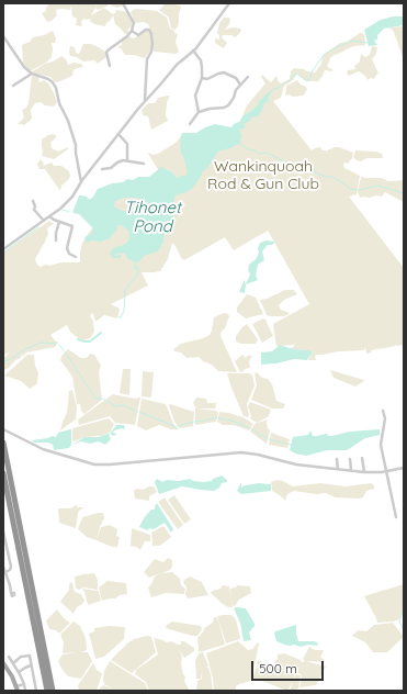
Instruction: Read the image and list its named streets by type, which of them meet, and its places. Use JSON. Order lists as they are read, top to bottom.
{
  "water": ["Tihonet Pond"],
  "parks": ["Wankinquoah Rod & Gun Club"],
  "scale_bar": "500 m"
}
